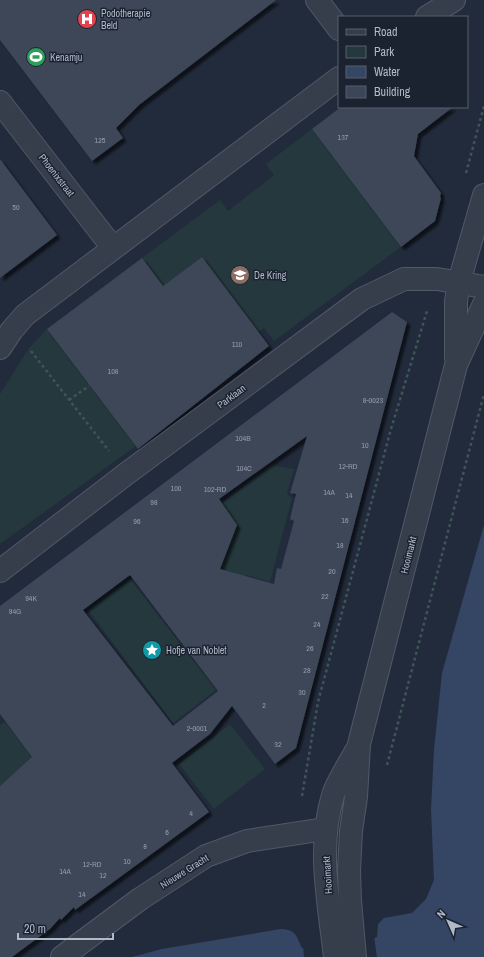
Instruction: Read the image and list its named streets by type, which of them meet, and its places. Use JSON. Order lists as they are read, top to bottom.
{
  "streets": {
    "street": [
      "Phoenixstraat",
      "Parklaan",
      "Hooimarkt",
      "Nieuwe Gracht"
    ]
  },
  "crossings": [
    ["Parklaan", "Hooimarkt"],
    ["Hooimarkt", "Nieuwe Gracht"]
  ],
  "places": {
    "hospital": ["Podotherapie Beld"],
    "sports": ["Kenamju"],
    "school or university": ["De Kring"],
    "place": ["Hofje van Noblet"]
  },
  "house_numbers": [
    "137",
    "125",
    "50",
    "110",
    "108",
    "8-0023",
    "104B",
    "10",
    "12-RD",
    "104C",
    "100",
    "102-RD",
    "14A",
    "14",
    "98",
    "16",
    "96",
    "18",
    "20",
    "22",
    "94K",
    "94G",
    "24",
    "26",
    "28",
    "30",
    "2",
    "2-0001",
    "32",
    "4",
    "6",
    "8",
    "10",
    "12-RD",
    "14A",
    "12",
    "14"
  ],
  "legend": [
    "Road",
    "Park",
    "Water",
    "Building"
  ],
  "scale_bar": "20 m",
  "north": "top left"
}
